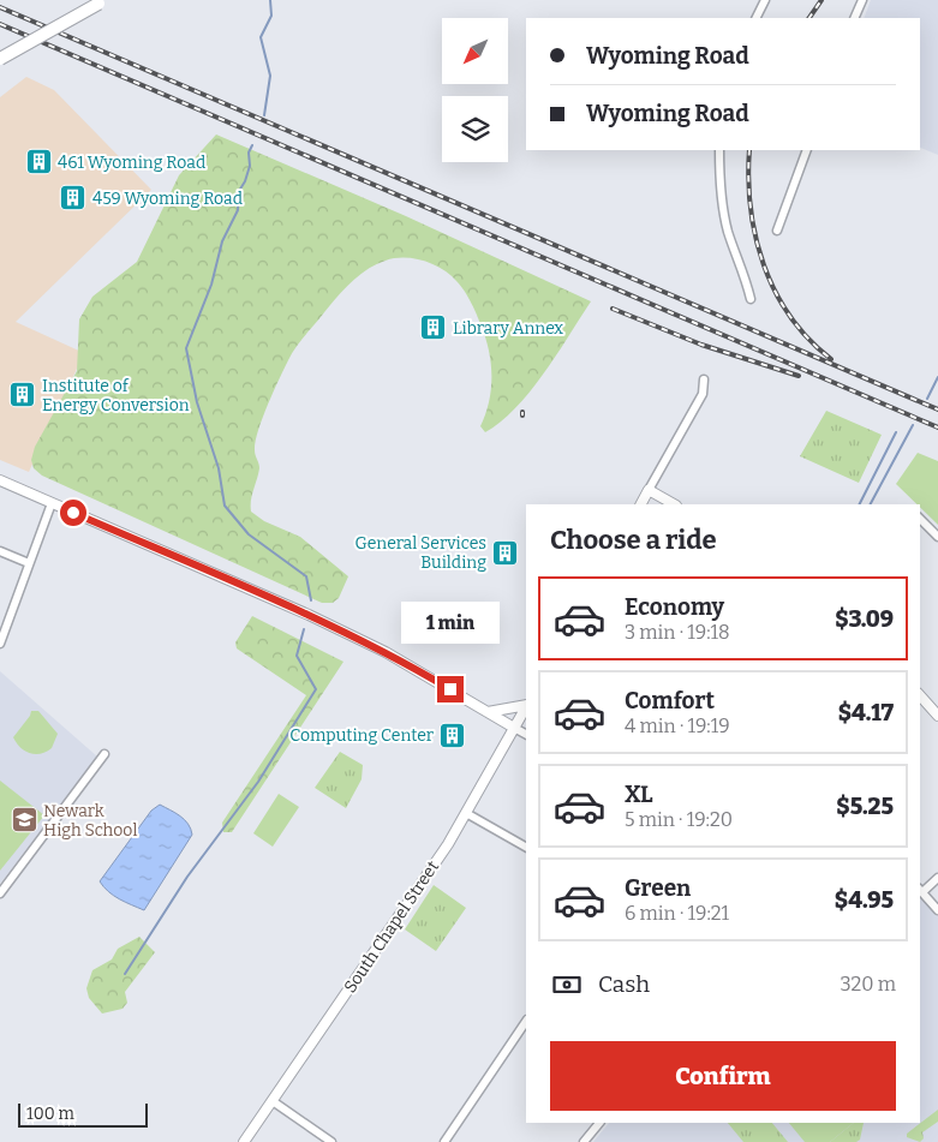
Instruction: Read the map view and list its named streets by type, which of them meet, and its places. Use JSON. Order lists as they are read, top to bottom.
{
  "streets": {
    "street": ["South Chapel Street"]
  },
  "places": {
    "building": [
      "461 Wyoming Road",
      "459 Wyoming Road",
      "Library Annex",
      "Institute of Energy Conversion",
      "General Services Building",
      "Computing Center"
    ],
    "school or university": ["Newark High School"]
  },
  "scale_bar": "100 m",
  "north": "bottom left",
  "page": {
    "banner": ["Wyoming Road", "Wyoming Road"],
    "heading": "Choose a ride",
    "list": [
      {
        "name": "Economy",
        "note": "3 min · 19:18",
        "value": "$3.09"
      },
      {
        "name": "Comfort",
        "note": "4 min · 19:19",
        "value": "$4.17"
      },
      {
        "name": "XL",
        "note": "5 min · 19:20",
        "value": "$5.25"
      },
      {
        "name": "Green",
        "note": "6 min · 19:21",
        "value": "$4.95"
      }
    ],
    "bubble": "1 min",
    "pay": ["Cash", "320 m"],
    "buttons": "Confirm",
    "scale": "100 m"
  }
}
